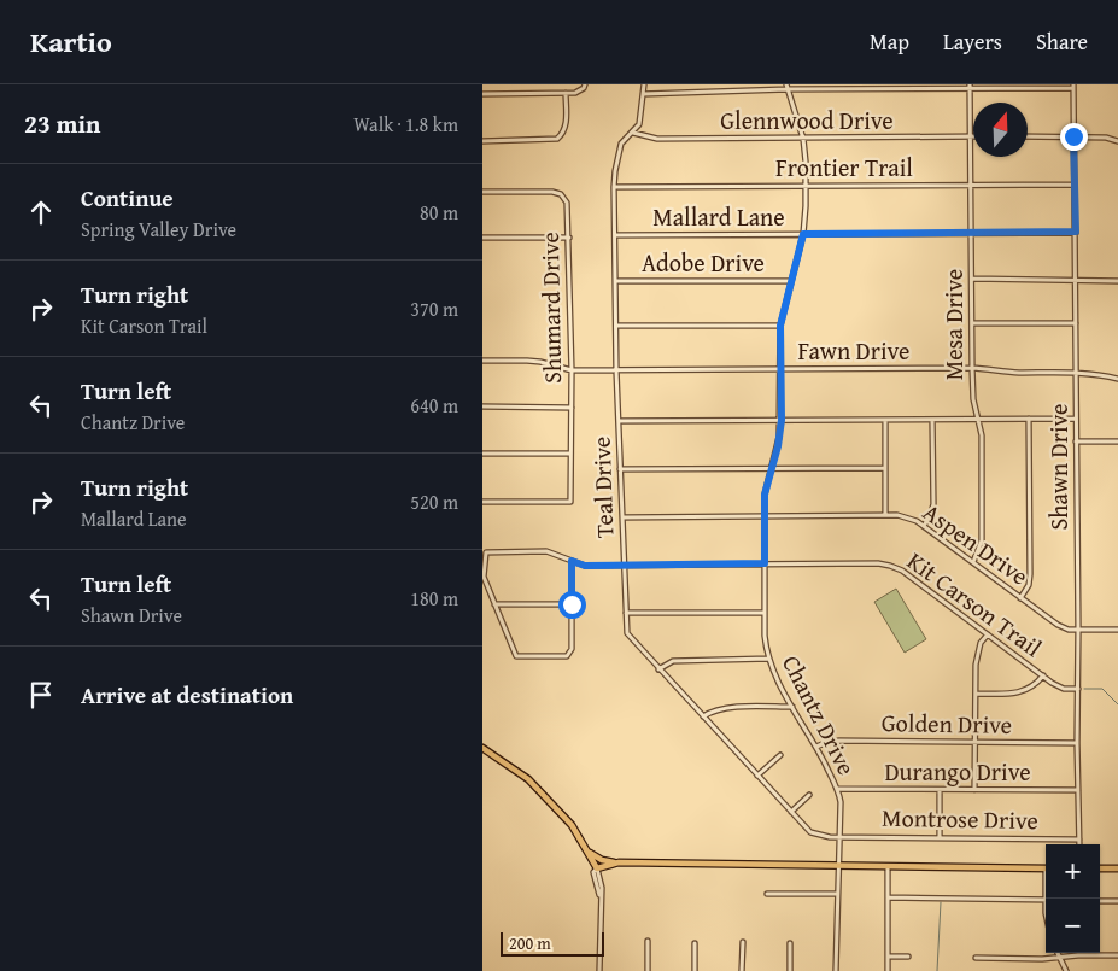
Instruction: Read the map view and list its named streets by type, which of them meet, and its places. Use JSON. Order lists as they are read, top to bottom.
{
  "streets": {
    "street": [
      "Glennwood Drive",
      "Frontier Trail",
      "Mallard Lane",
      "Adobe Drive",
      "Shumard Drive",
      "Mesa Drive",
      "Fawn Drive",
      "Shawn Drive",
      "Teal Drive",
      "Aspen Drive",
      "Kit Carson Trail",
      "Chantz Drive",
      "Golden Drive",
      "Durango Drive",
      "Montrose Drive"
    ]
  },
  "crossings": [
    ["Glennwood Drive", "Mesa Drive"],
    ["Glennwood Drive", "Teal Drive"],
    ["Glennwood Drive", "Chantz Drive"],
    ["Frontier Trail", "Mesa Drive"],
    ["Frontier Trail", "Shawn Drive"],
    ["Frontier Trail", "Teal Drive"],
    ["Frontier Trail", "Chantz Drive"],
    ["Mallard Lane", "Mesa Drive"],
    ["Mallard Lane", "Shawn Drive"],
    ["Mallard Lane", "Teal Drive"],
    ["Mallard Lane", "Chantz Drive"],
    ["Adobe Drive", "Teal Drive"],
    ["Adobe Drive", "Chantz Drive"],
    ["Shumard Drive", "Fawn Drive"],
    ["Mesa Drive", "Fawn Drive"],
    ["Mesa Drive", "Aspen Drive"],
    ["Fawn Drive", "Shawn Drive"],
    ["Fawn Drive", "Teal Drive"],
    ["Fawn Drive", "Chantz Drive"],
    ["Shawn Drive", "Aspen Drive"],
    ["Shawn Drive", "Kit Carson Trail"],
    ["Shawn Drive", "Golden Drive"],
    ["Shawn Drive", "Durango Drive"],
    ["Shawn Drive", "Montrose Drive"],
    ["Teal Drive", "Aspen Drive"],
    ["Teal Drive", "Kit Carson Trail"],
    ["Teal Drive", "Chantz Drive"],
    ["Teal Drive", "Montrose Drive"],
    ["Aspen Drive", "Chantz Drive"],
    ["Kit Carson Trail", "Chantz Drive"],
    ["Chantz Drive", "Golden Drive"],
    ["Chantz Drive", "Durango Drive"],
    ["Chantz Drive", "Montrose Drive"]
  ],
  "scale_bar": "200 m",
  "north": "top",
  "page": {
    "header": "Kartio",
    "nav": ["Map", "Layers", "Share"],
    "heading": ["23 min", "Walk · 1.8 km"],
    "list": [
      ["Continue", "Spring Valley Drive", "80 m"],
      ["Turn right", "Kit Carson Trail", "370 m"],
      ["Turn left", "Chantz Drive", "640 m"],
      ["Turn right", "Mallard Lane", "520 m"],
      ["Turn left", "Shawn Drive", "180 m"],
      "Arrive at destination"
    ],
    "map_buttons": ["+", "−"],
    "scale": "200 m"
  }
}
